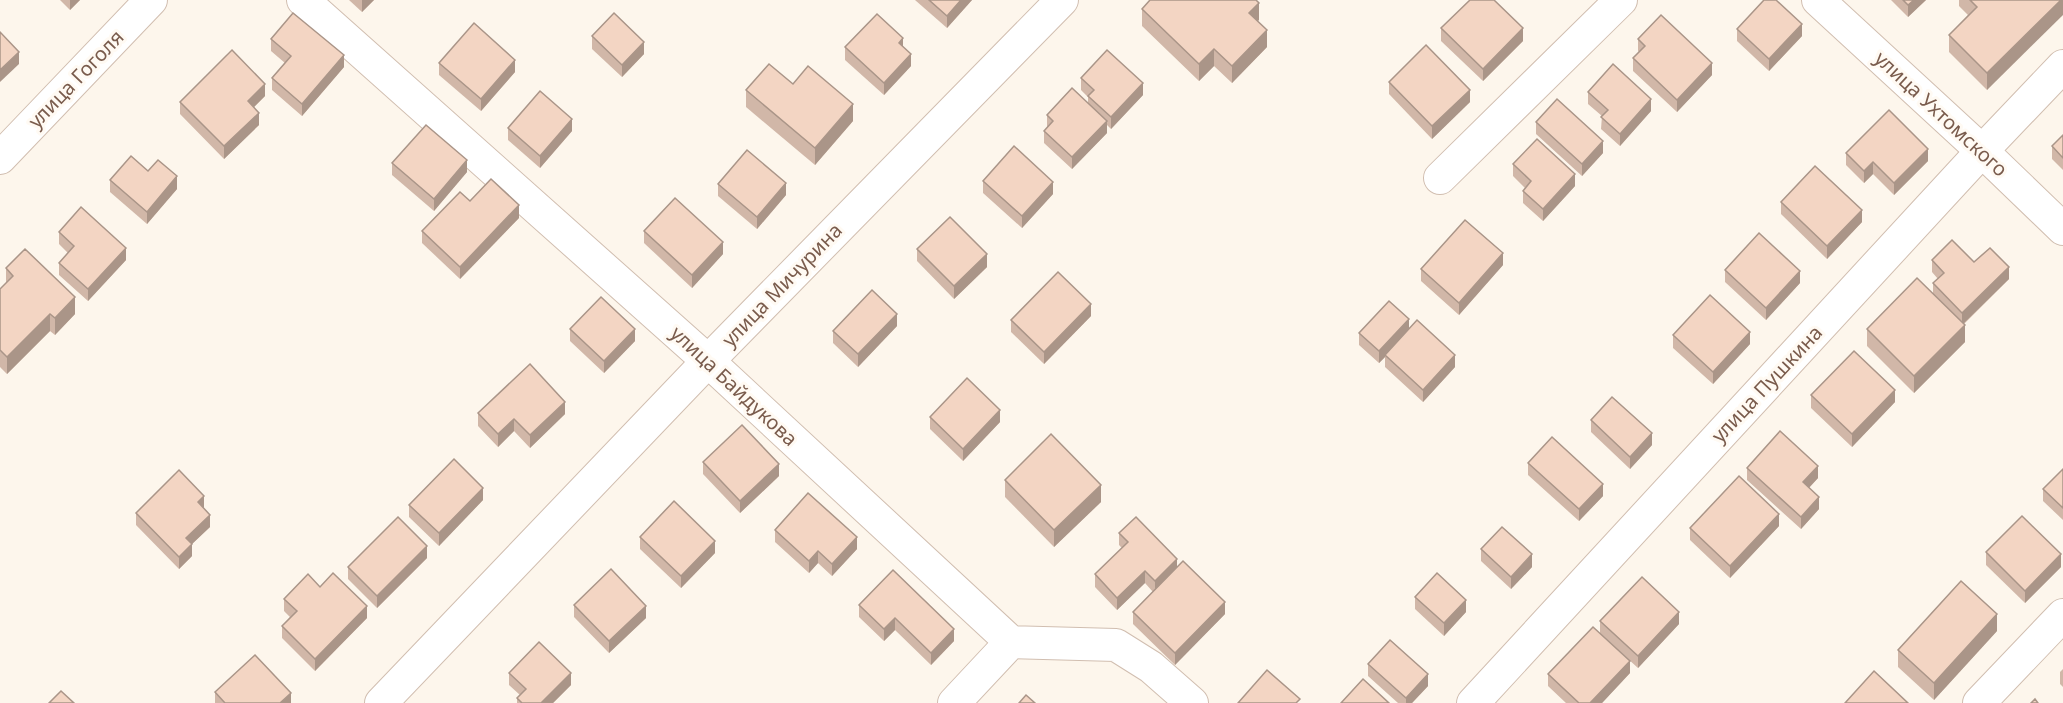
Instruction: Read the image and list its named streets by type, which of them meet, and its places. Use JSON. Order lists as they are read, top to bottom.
{
  "streets": {
    "street": [
      "улица Гоголя",
      "улица Ухтомского",
      "улица Мичурина",
      "улица Пушкина",
      "улица Байдукова"
    ]
  },
  "crossings": [
    ["улица Ухтомского", "улица Пушкина"],
    ["улица Мичурина", "улица Байдукова"]
  ]
}
